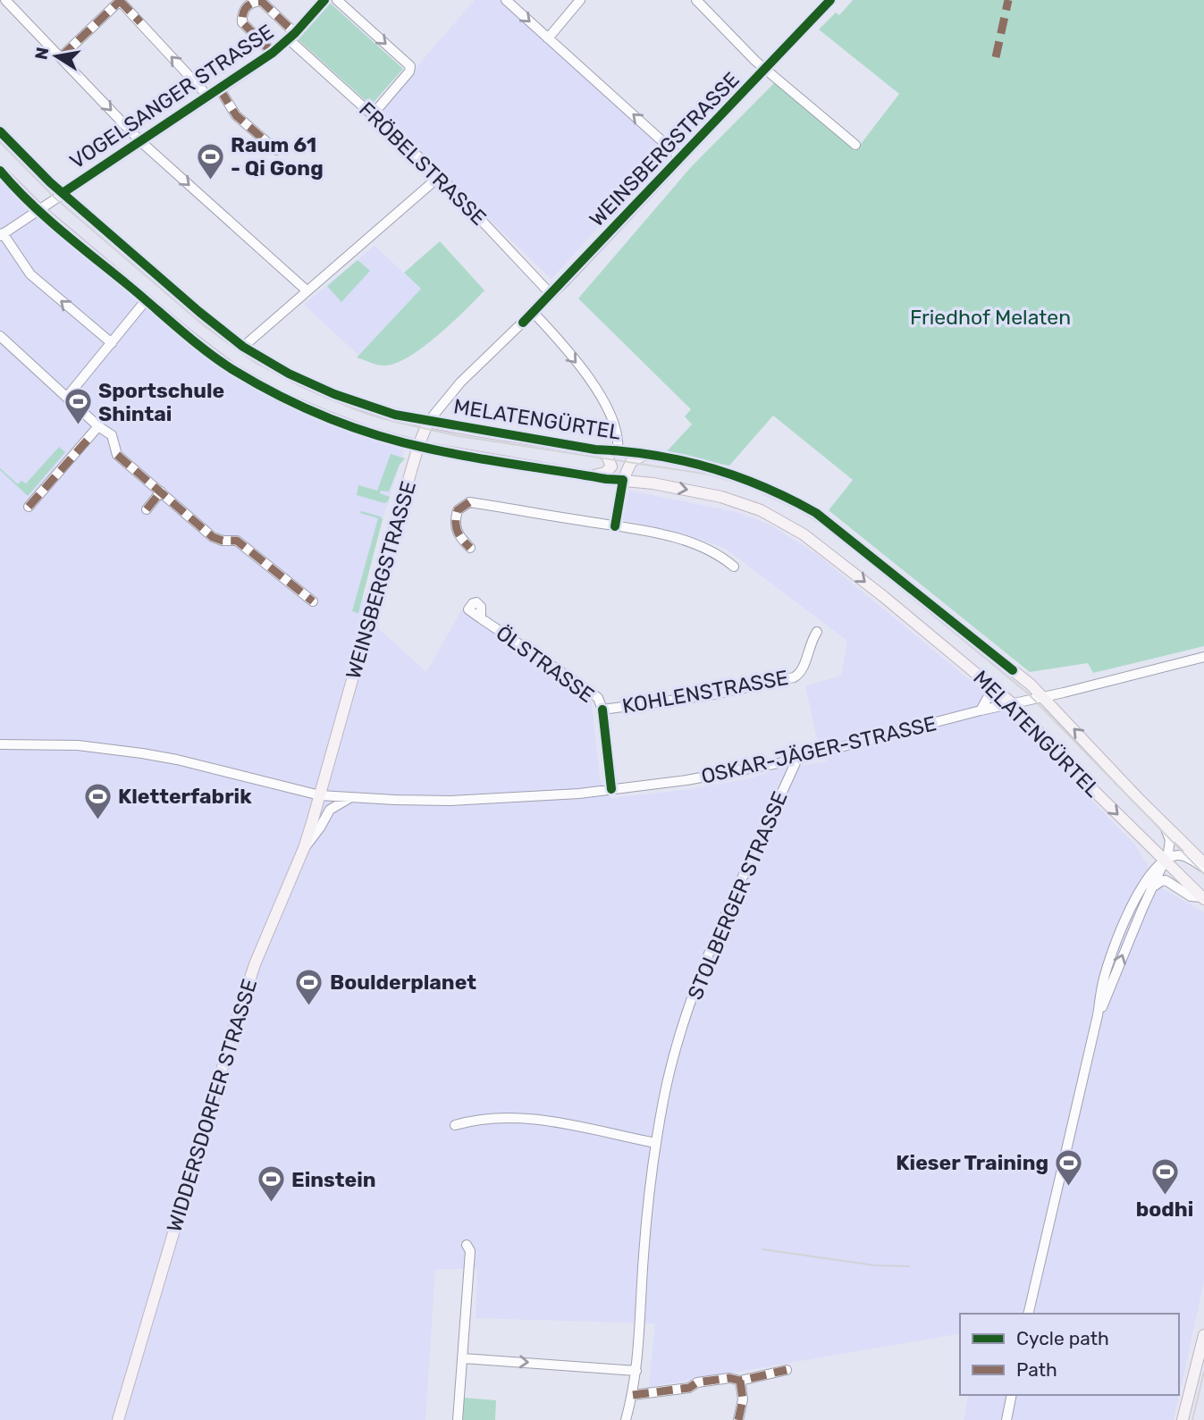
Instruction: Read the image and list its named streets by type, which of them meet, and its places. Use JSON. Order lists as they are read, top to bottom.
{
  "streets": {
    "main road": ["WEINSBERGSTRASSE", "MELATENGÜRTEL", "WIDDERSDORFER STRASSE"],
    "street": [
      "VOGELSANGER STRASSE",
      "FRÖBELSTRASSE",
      "ÖLSTRASSE",
      "KOHLENSTRASSE",
      "OSKAR-JÄGER-STRASSE",
      "STOLBERGER STRASSE"
    ]
  },
  "crossings": [
    ["VOGELSANGER STRASSE", "FRÖBELSTRASSE"],
    ["VOGELSANGER STRASSE", "MELATENGÜRTEL"],
    ["WEINSBERGSTRASSE", "FRÖBELSTRASSE"],
    ["WEINSBERGSTRASSE", "MELATENGÜRTEL"],
    ["WEINSBERGSTRASSE", "OSKAR-JÄGER-STRASSE"],
    ["WEINSBERGSTRASSE", "WIDDERSDORFER STRASSE"],
    ["MELATENGÜRTEL", "OSKAR-JÄGER-STRASSE"],
    ["ÖLSTRASSE", "KOHLENSTRASSE"],
    ["ÖLSTRASSE", "OSKAR-JÄGER-STRASSE"],
    ["OSKAR-JÄGER-STRASSE", "STOLBERGER STRASSE"],
    ["OSKAR-JÄGER-STRASSE", "WIDDERSDORFER STRASSE"]
  ],
  "parks": ["Friedhof Melaten"],
  "places": {
    "sports": [
      "Raum 61 - Qi Gong",
      "Sportschule Shintai",
      "Kletterfabrik",
      "Boulderplanet",
      "Kieser Training",
      "bodhi",
      "Einstein"
    ]
  },
  "legend": ["Cycle path", "Path"],
  "north": "left"
}
